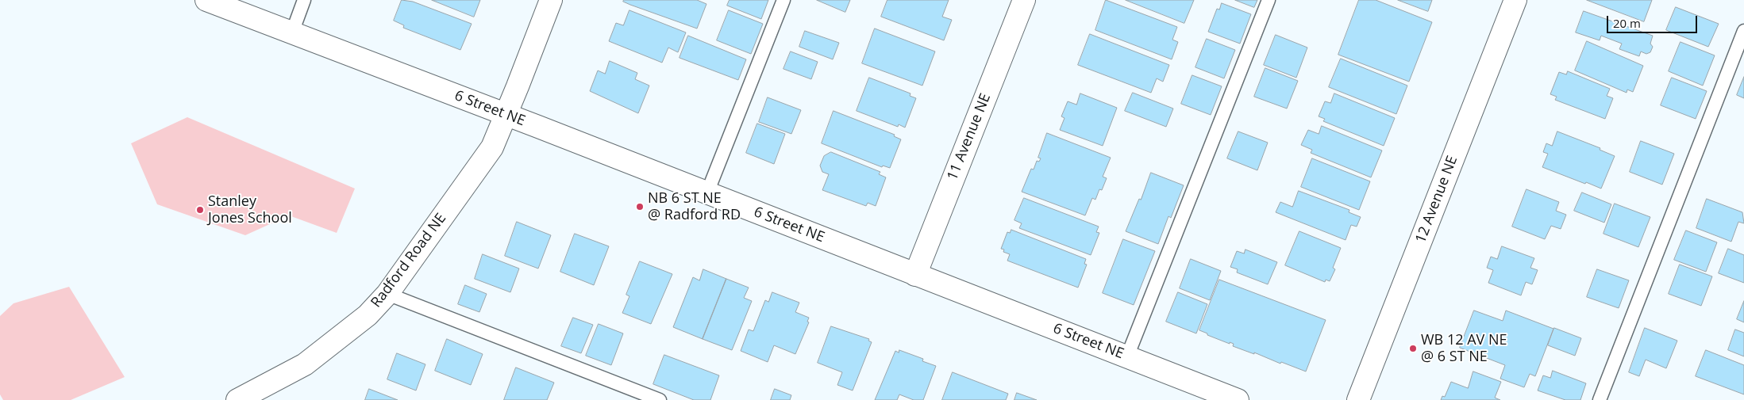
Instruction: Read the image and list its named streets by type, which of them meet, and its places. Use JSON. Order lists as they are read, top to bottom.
{
  "streets": {
    "street": [
      "6 Street NE",
      "11 Avenue NE",
      "12 Avenue NE",
      "Radford Road NE"
    ]
  },
  "crossings": [
    ["6 Street NE", "11 Avenue NE"],
    ["6 Street NE", "Radford Road NE"]
  ],
  "places": ["NB 6 ST NE @ Radford RD", "Stanley Jones School", "WB 12 AV NE @ 6 ST NE"],
  "scale_bar": "20 m"
}
